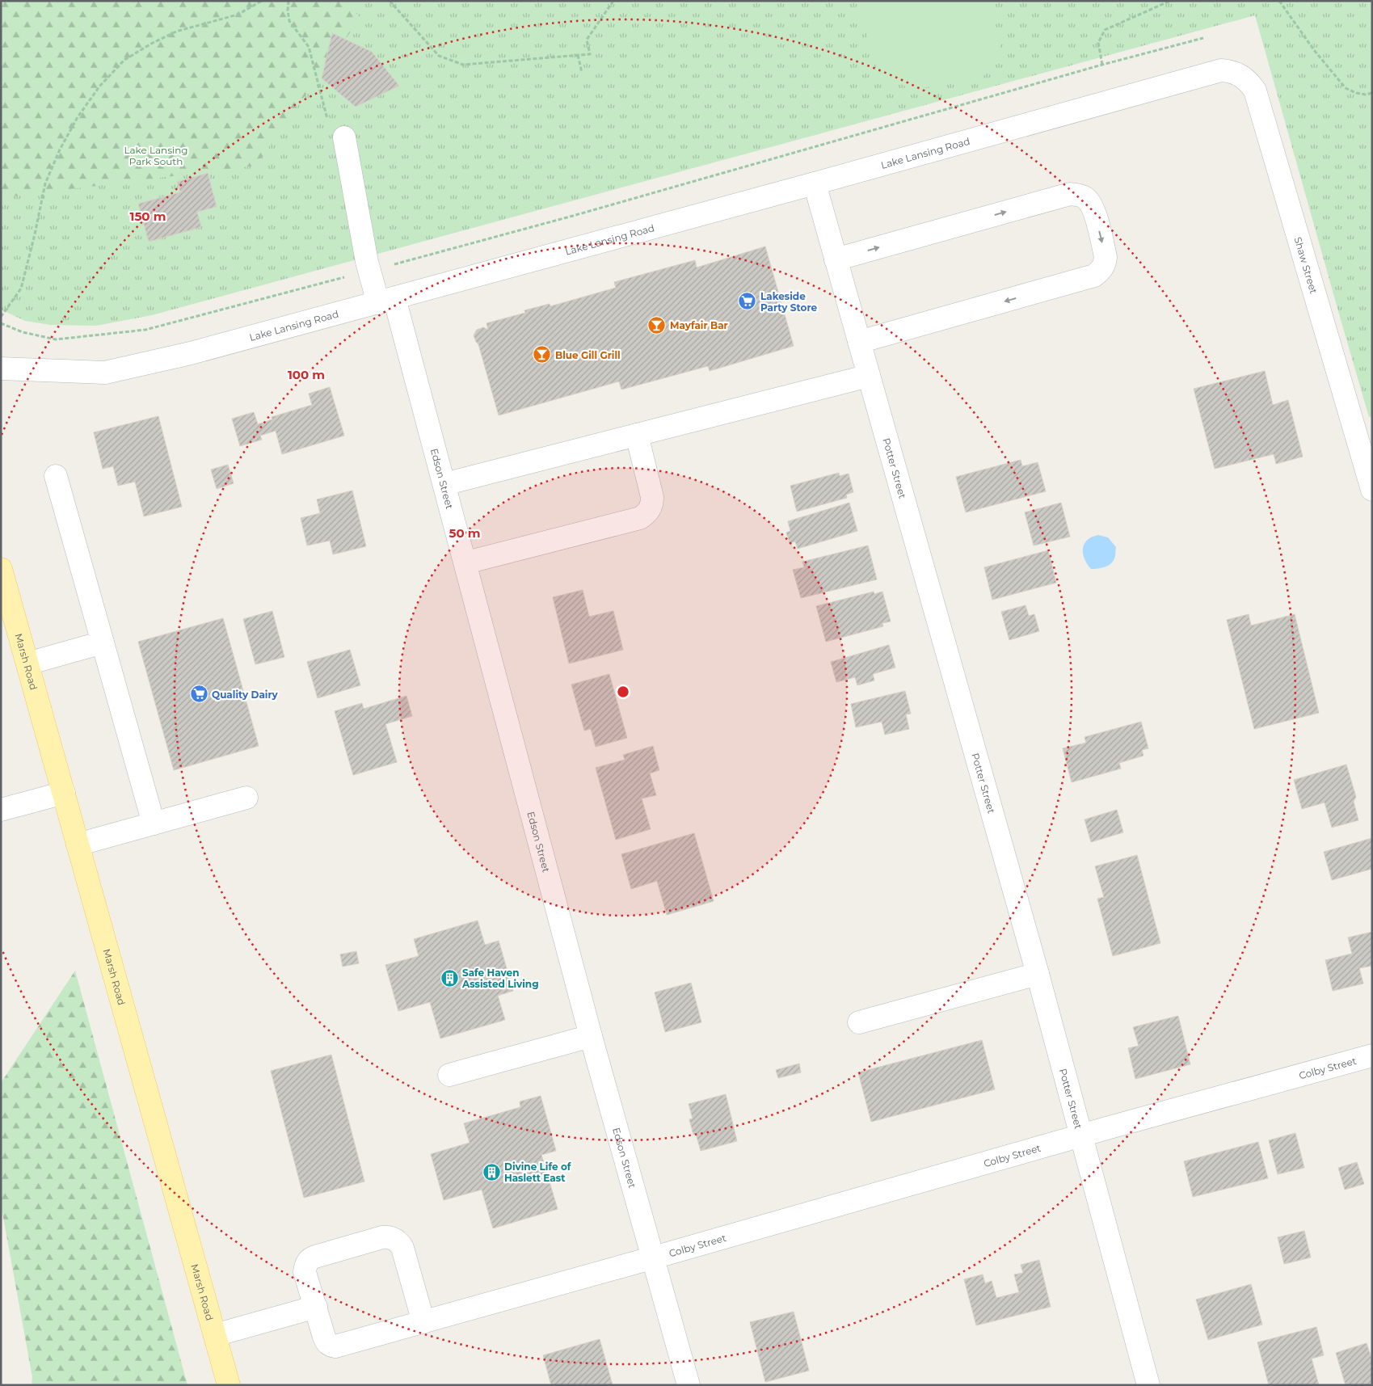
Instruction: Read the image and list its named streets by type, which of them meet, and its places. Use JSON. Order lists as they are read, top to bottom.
{
  "streets": {
    "main road": ["Marsh Road"],
    "street": [
      "Lake Lansing Road",
      "Shaw Street",
      "Potter Street",
      "Edson Street",
      "Colby Street"
    ]
  },
  "crossings": [
    ["Lake Lansing Road", "Shaw Street"],
    ["Lake Lansing Road", "Potter Street"],
    ["Lake Lansing Road", "Edson Street"],
    ["Potter Street", "Colby Street"],
    ["Edson Street", "Colby Street"]
  ],
  "parks": ["Lake Lansing Park South"],
  "places": {
    "supermarket": ["Lakeside Party Store", "Quality Dairy"],
    "bar": ["Mayfair Bar", "Blue Gill Grill"],
    "building": ["Safe Haven Assisted Living", "Divine Life of Haslett East"]
  },
  "rings": ["150 m", "100 m", "50 m"]
}
